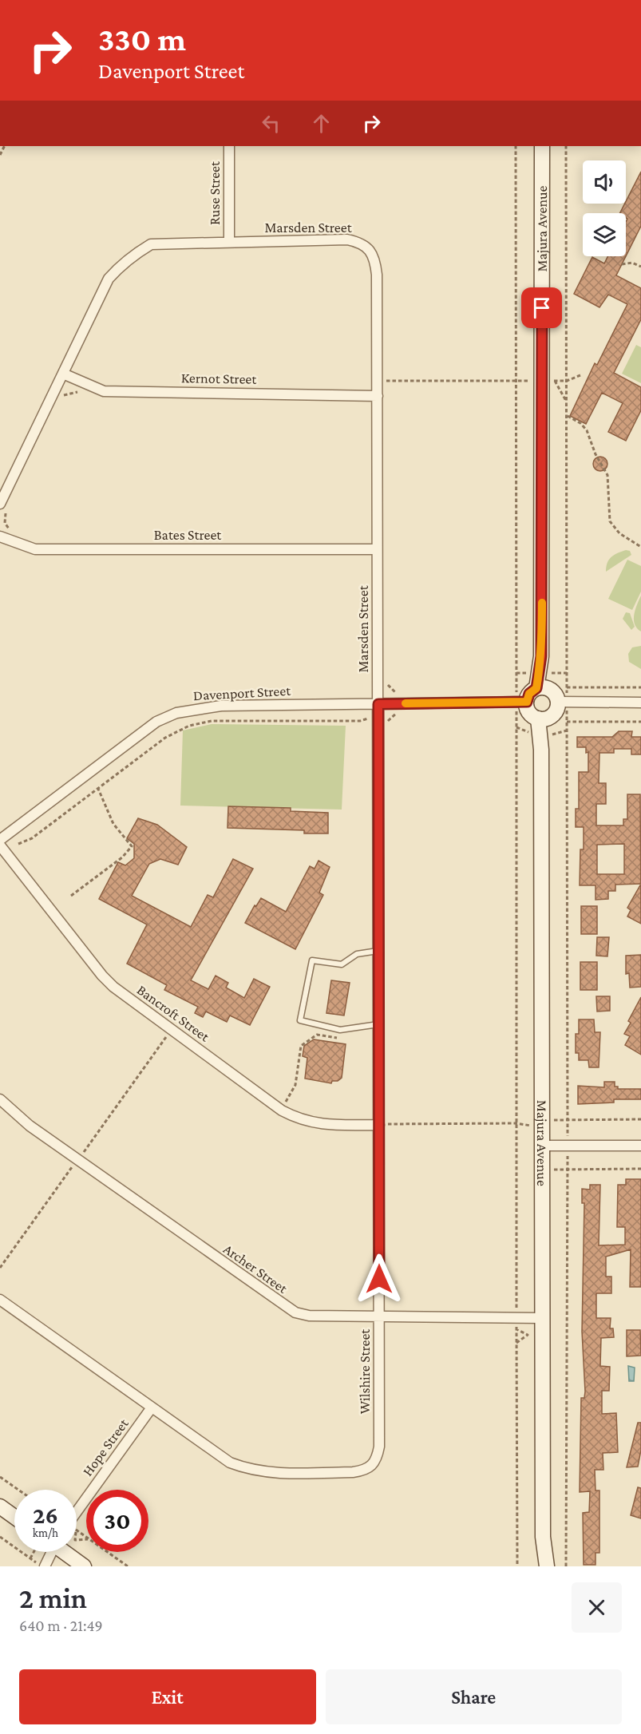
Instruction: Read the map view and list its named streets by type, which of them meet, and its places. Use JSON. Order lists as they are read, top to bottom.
{
  "streets": {
    "main road": ["Majura Avenue"],
    "street": [
      "Ruse Street",
      "Marsden Street",
      "Kernot Street",
      "Bates Street",
      "Davenport Street",
      "Bancroft Street",
      "Archer Street",
      "Wilshire Street",
      "Hope Street"
    ]
  },
  "crossings": [
    ["Ruse Street", "Marsden Street"],
    ["Marsden Street", "Kernot Street"],
    ["Marsden Street", "Bates Street"],
    ["Marsden Street", "Davenport Street"],
    ["Marsden Street", "Wilshire Street"],
    ["Majura Avenue", "Davenport Street"],
    ["Majura Avenue", "Archer Street"],
    ["Davenport Street", "Wilshire Street"],
    ["Bancroft Street", "Wilshire Street"],
    ["Archer Street", "Wilshire Street"],
    ["Wilshire Street", "Hope Street"]
  ],
  "page": {
    "turn": ["330 m", "Davenport Street"],
    "speed": "26 km/h",
    "limit": "30",
    "heading": ["2 min", "640 m · 21:49"],
    "buttons": ["Exit", "Share"]
  }
}
